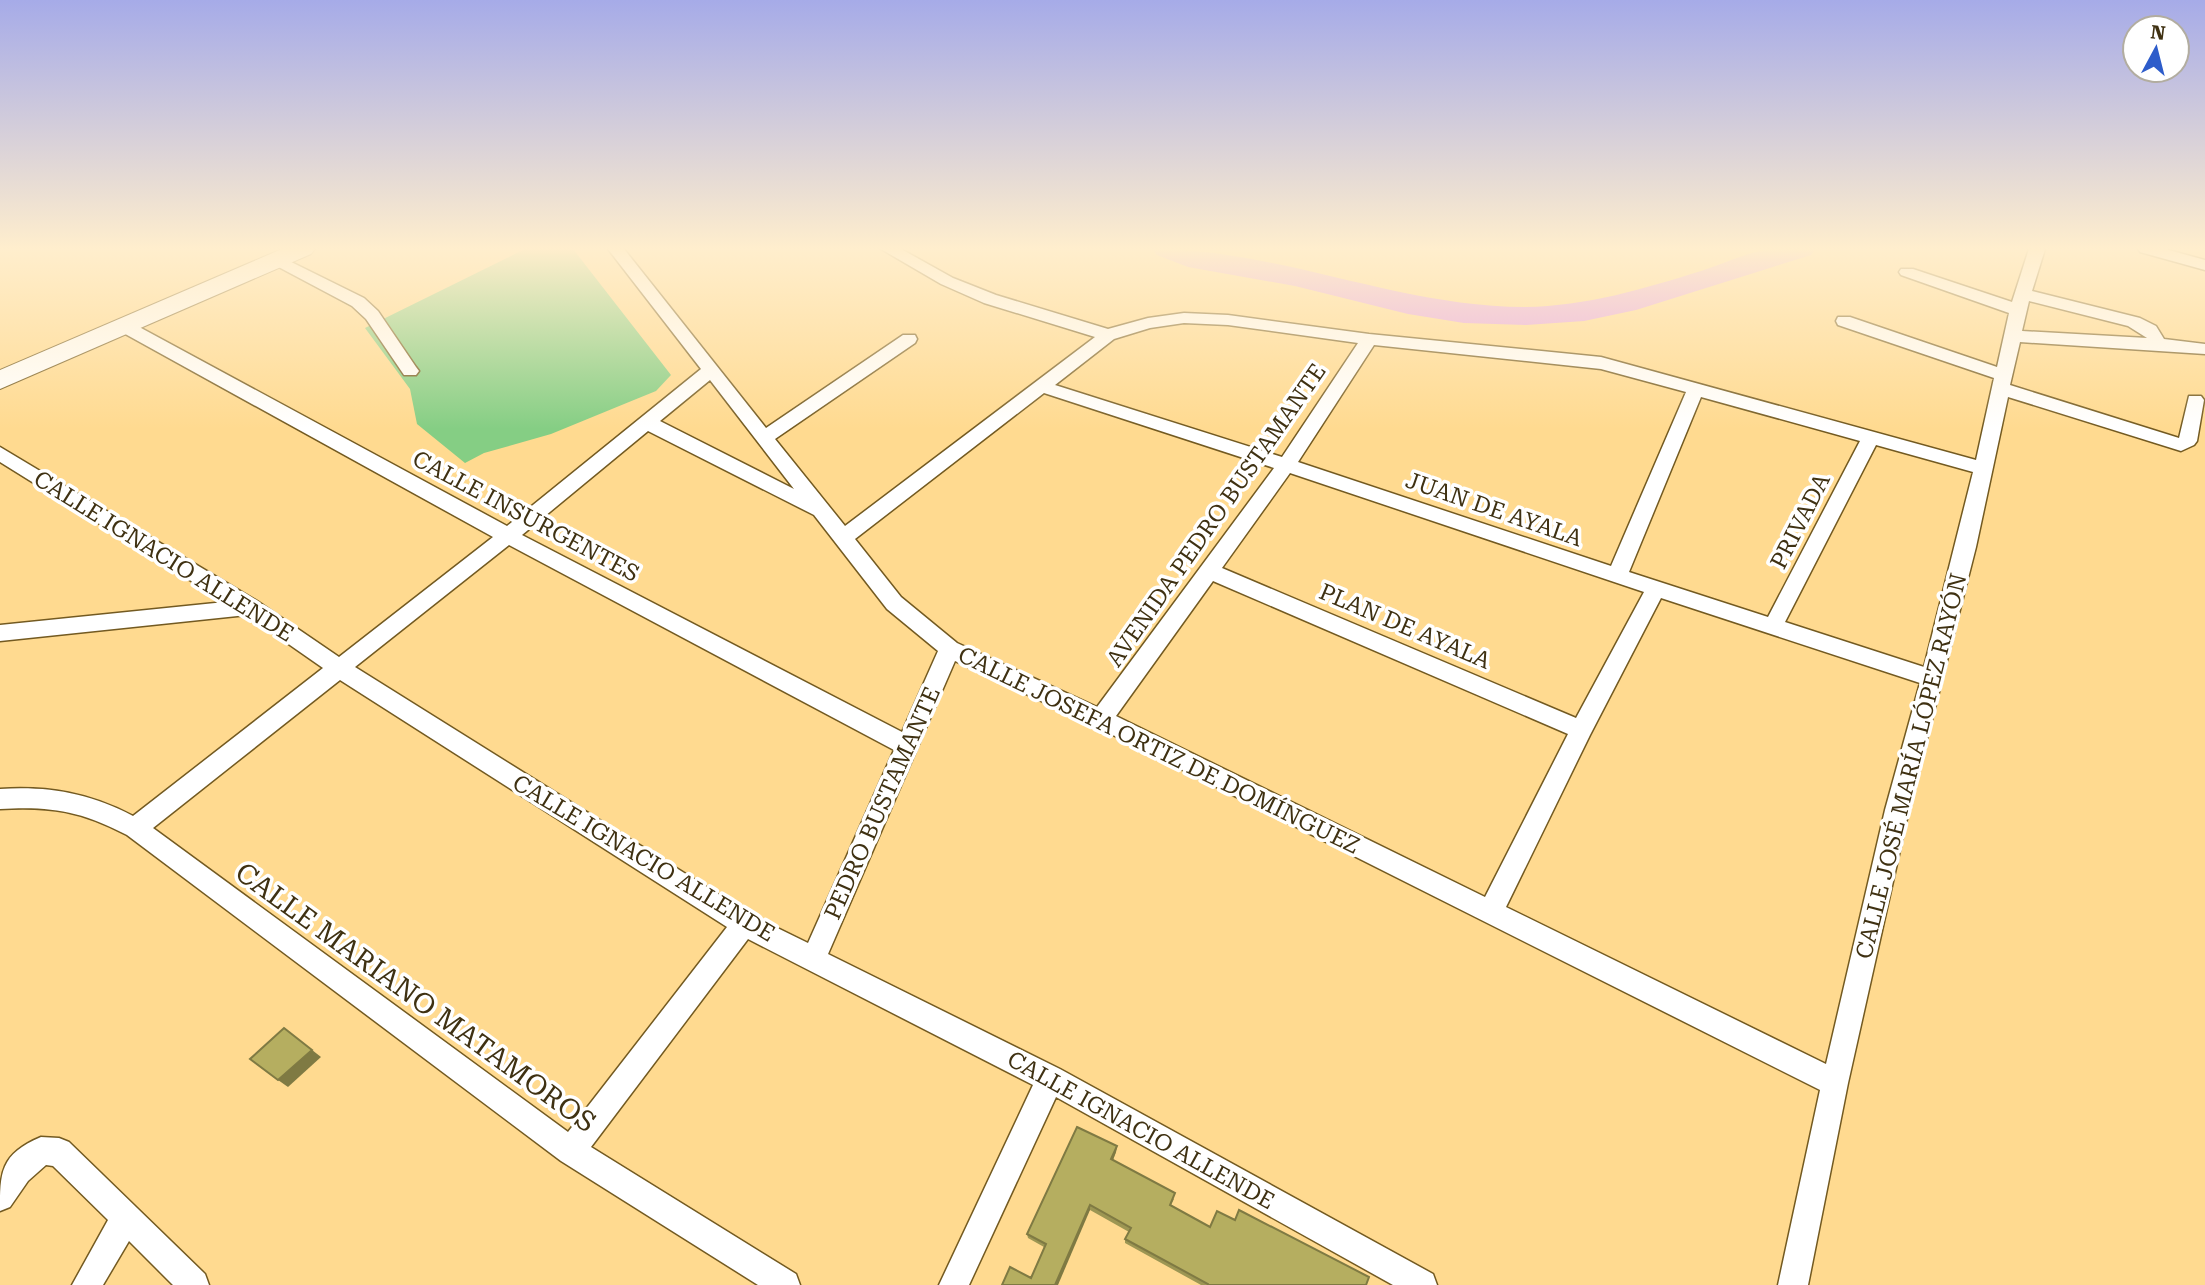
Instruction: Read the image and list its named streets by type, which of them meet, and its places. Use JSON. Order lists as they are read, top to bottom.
{
  "streets": {
    "street": [
      "JUAN DE AYALA",
      "AVENIDA PEDRO BUSTAMANTE",
      "CALLE INSURGENTES",
      "PRIVADA",
      "CALLE IGNACIO ALLENDE",
      "PLAN DE AYALA",
      "CALLE JOSEFA ORTIZ DE DOMÍNGUEZ",
      "CALLE JOSÉ MARÍA LÓPEZ RAYÓN",
      "PEDRO BUSTAMANTE",
      "CALLE MARIANO MATAMOROS"
    ]
  },
  "crossings": [
    ["JUAN DE AYALA", "AVENIDA PEDRO BUSTAMANTE"],
    ["JUAN DE AYALA", "PRIVADA"],
    ["JUAN DE AYALA", "CALLE JOSÉ MARÍA LÓPEZ RAYÓN"],
    ["AVENIDA PEDRO BUSTAMANTE", "PLAN DE AYALA"],
    ["AVENIDA PEDRO BUSTAMANTE", "CALLE JOSEFA ORTIZ DE DOMÍNGUEZ"],
    ["CALLE INSURGENTES", "PEDRO BUSTAMANTE"],
    ["CALLE IGNACIO ALLENDE", "PEDRO BUSTAMANTE"],
    ["CALLE JOSEFA ORTIZ DE DOMÍNGUEZ", "CALLE JOSÉ MARÍA LÓPEZ RAYÓN"],
    ["CALLE JOSEFA ORTIZ DE DOMÍNGUEZ", "PEDRO BUSTAMANTE"]
  ],
  "north": "top"
}
